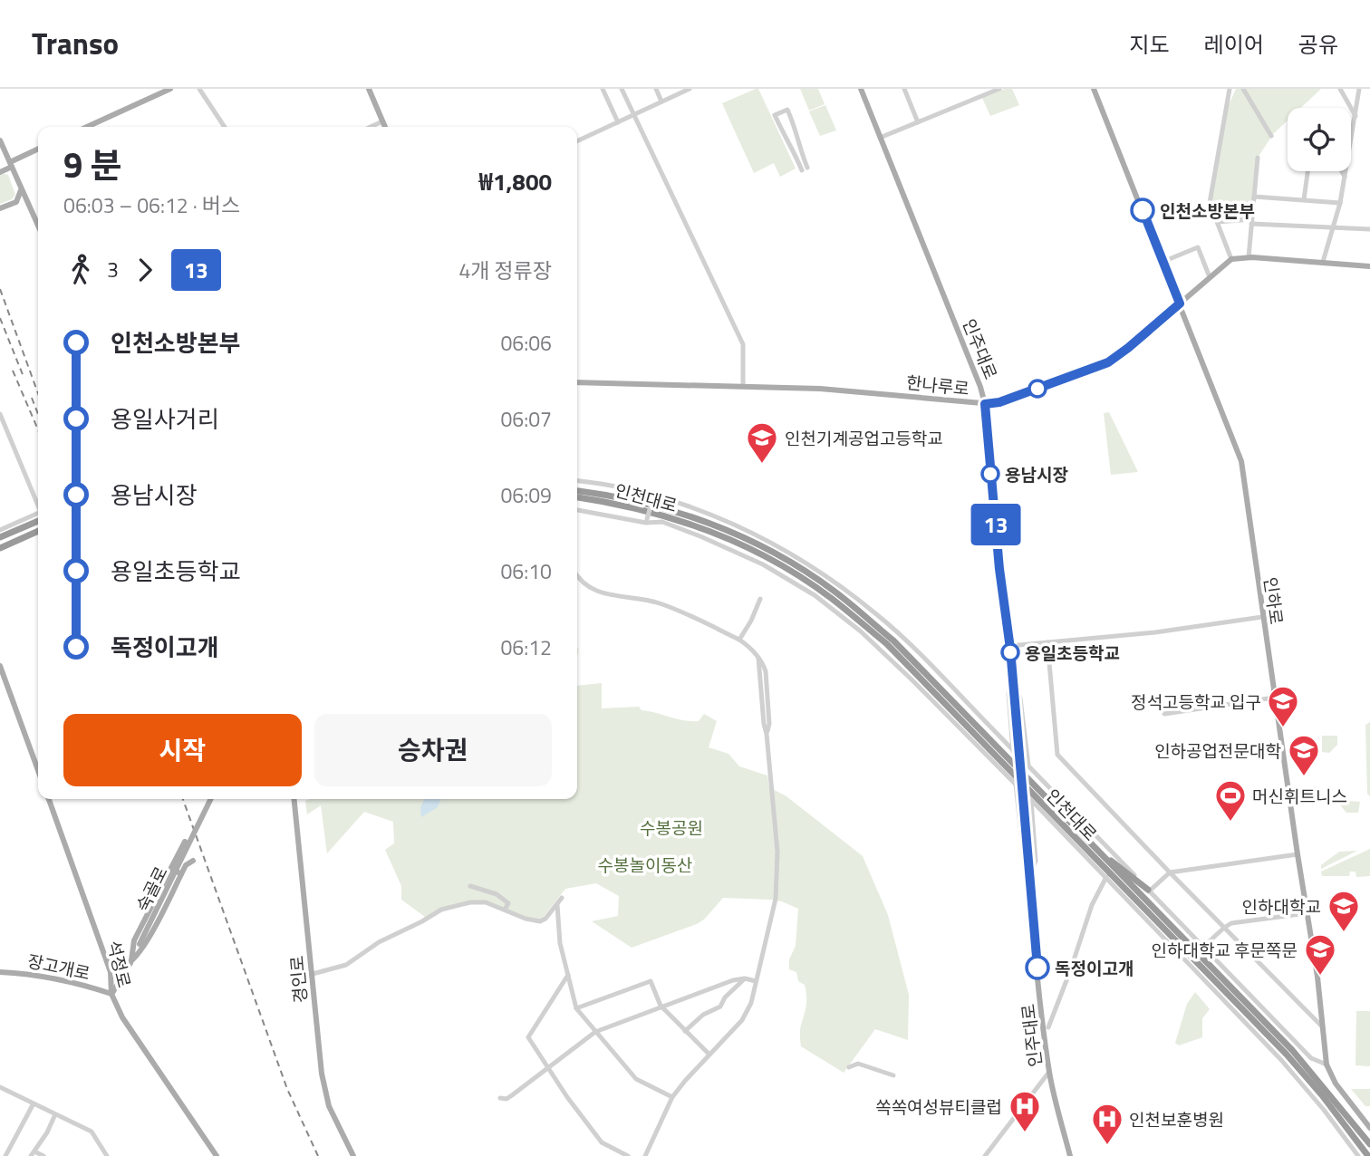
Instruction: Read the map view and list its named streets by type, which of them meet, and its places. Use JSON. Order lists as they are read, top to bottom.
{
  "streets": {
    "highway": ["인천대로"],
    "main road": [
      "인주대로",
      "한나루로",
      "인하로",
      "숙골로",
      "석정로",
      "장고개로",
      "경인로"
    ]
  },
  "crossings": [
    ["인주대로", "한나루로"],
    ["한나루로", "인하로"],
    ["숙골로", "석정로"],
    ["숙골로", "장고개로"],
    ["석정로", "장고개로"]
  ],
  "parks": ["수봉공원", "수봉놀이동산"],
  "places": {
    "other": [
      "인천소방본부",
      "용남시장",
      "용일초등학교",
      "독정이고개"
    ],
    "school or university": [
      "인천기계공업고등학교",
      "정석고등학교 입구",
      "인하공업전문대학",
      "인하대학교",
      "인하대학교 후문쪽문"
    ],
    "sports": ["머신휘트니스"],
    "hospital": ["쏙쏙여성뷰티클럽", "인천보훈병원"]
  },
  "lines": ["bus line 13"],
  "page": {
    "header": "Transo",
    "nav": ["지도", "레이어", "공유"],
    "on_map": "13",
    "heading": ["9 분", "06:03 – 06:12 · 버스", "₩1,800"],
    "legs": ["3", "13", "4개 정류장"],
    "list": [
      {
        "name": "인천소방본부",
        "value": "06:06"
      },
      {
        "name": "용일사거리",
        "value": "06:07"
      },
      {
        "name": "용남시장",
        "value": "06:09"
      },
      {
        "name": "용일초등학교",
        "value": "06:10"
      },
      {
        "name": "독정이고개",
        "value": "06:12"
      }
    ],
    "buttons": ["시작", "승차권"]
  }
}
